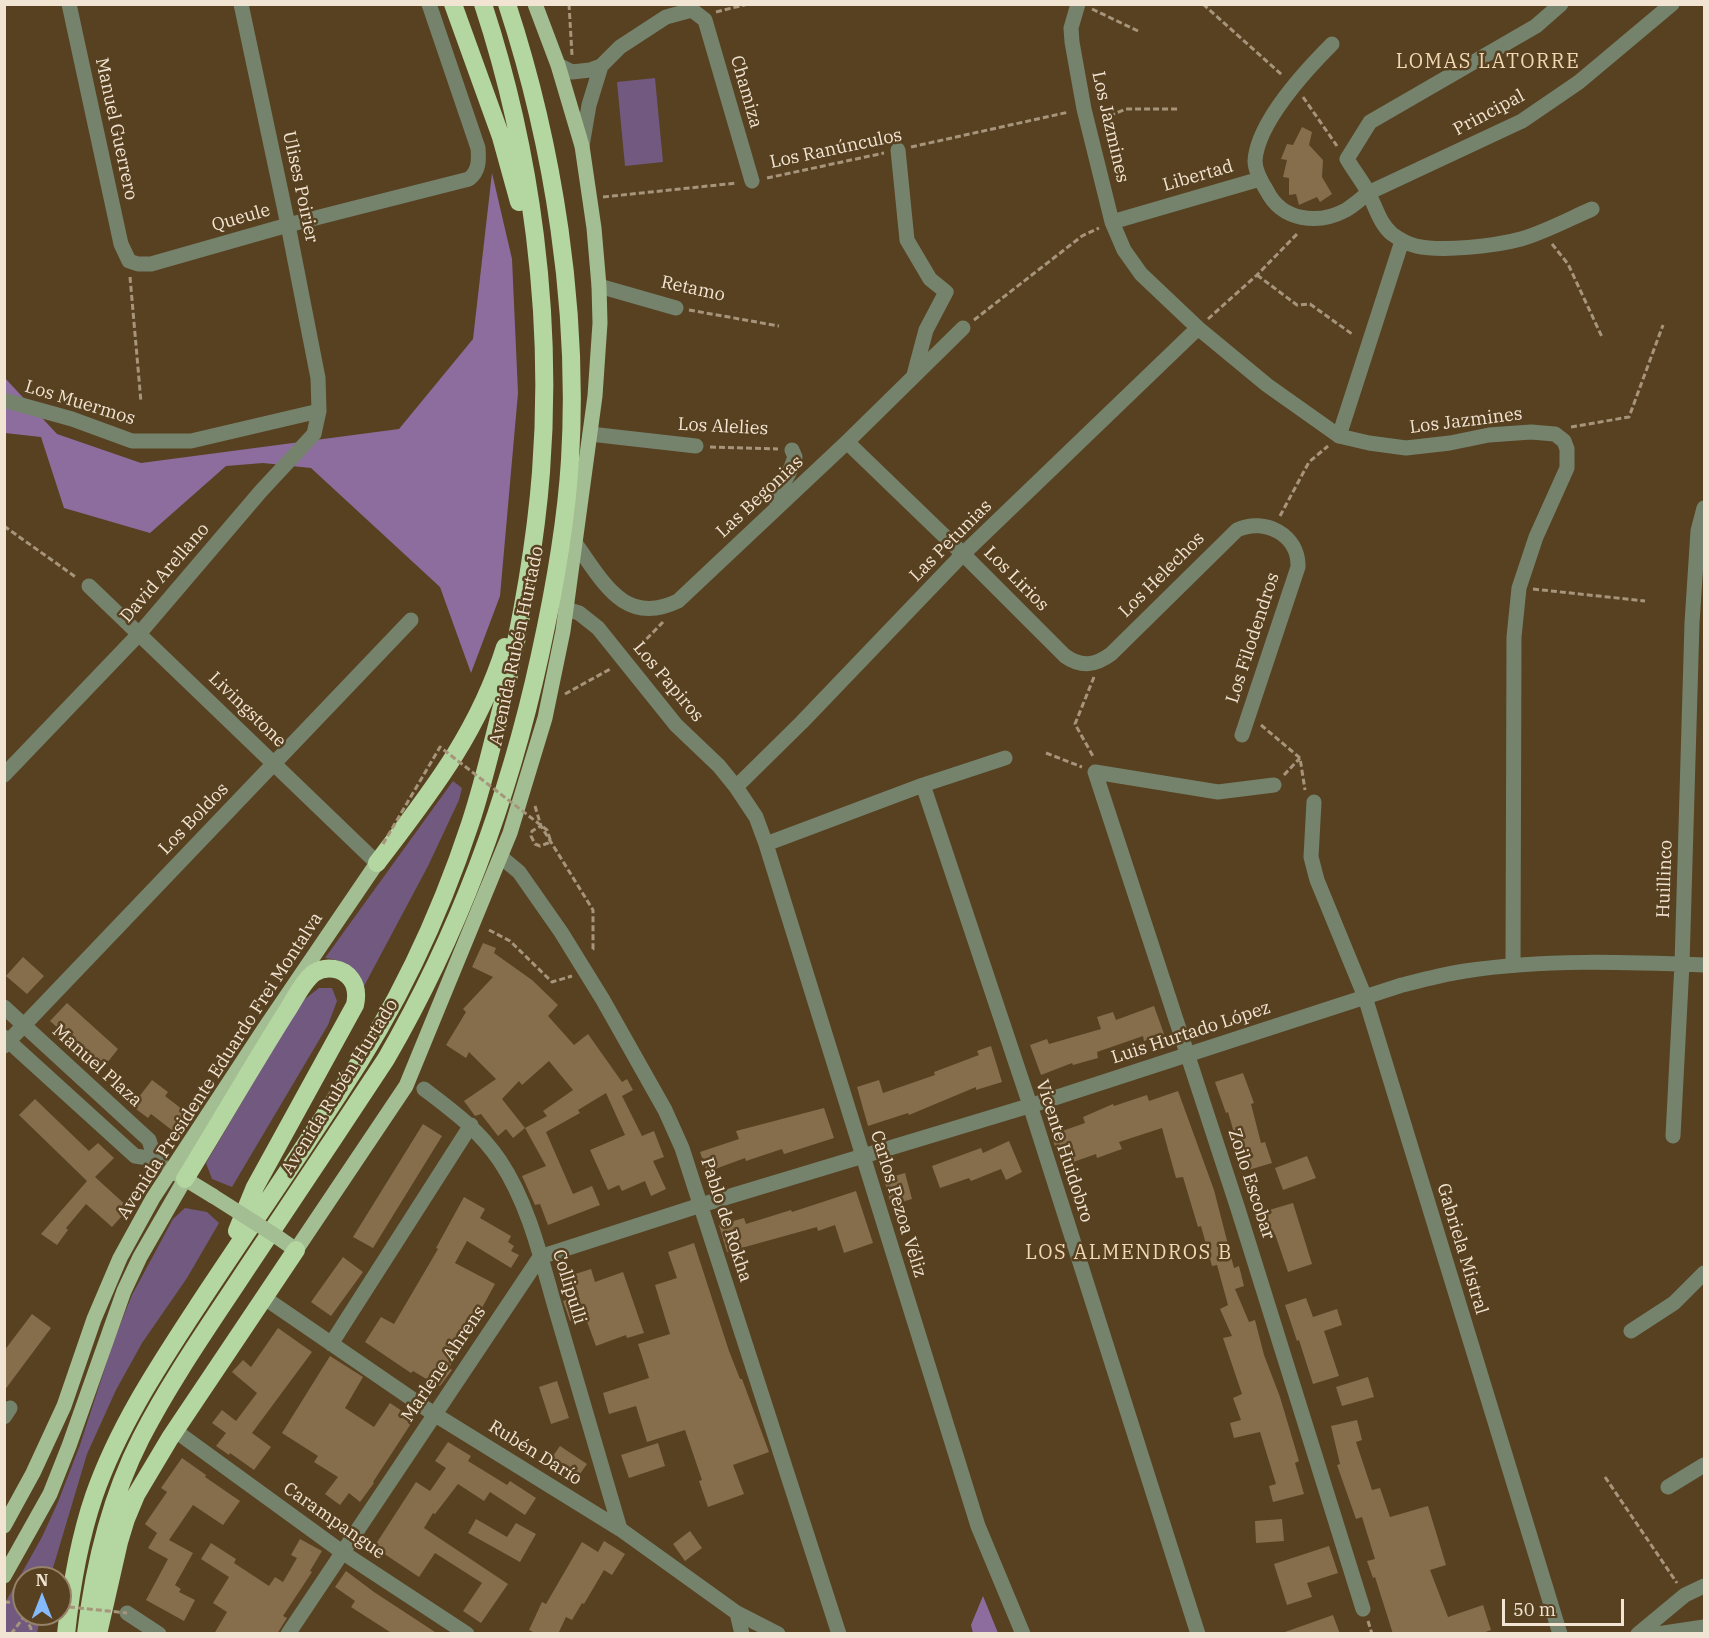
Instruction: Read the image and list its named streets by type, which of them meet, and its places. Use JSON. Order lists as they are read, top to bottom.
{
  "streets": {
    "highway": ["Avenida Rubén Hurtado"],
    "main road": ["Manuel Plaza", "Avenida Presidente Eduardo Frei Montalva"],
    "street": [
      "Chamiza",
      "Principal",
      "Los Jazmines",
      "Manuel Guerrero",
      "Libertad",
      "Ulises Poirier",
      "Queule",
      "Retamo",
      "Los Muermos",
      "Los Alelies",
      "Las Begonias",
      "Las Petunias",
      "David Arellano",
      "Los Helechos",
      "Los Lirios",
      "Los Filodendros",
      "Los Papiros",
      "Livingstone",
      "Los Boldos",
      "Huillinco",
      "Luis Hurtado López",
      "Vicente Huidobro",
      "Zoilo Escobar",
      "Carlos Pezoa Véliz",
      "Pablo de Rokha",
      "Gabriela Mistral",
      "Collipulli",
      "Marlene Ahrens",
      "Rubén Darío",
      "Carampangue"
    ],
    "path": ["Los Ranúnculos"]
  },
  "crossings": [
    ["Chamiza", "Los Ranúnculos"],
    ["Los Jazmines", "Los Ranúnculos"],
    ["Los Jazmines", "Libertad"],
    ["Los Jazmines", "Las Petunias"],
    ["Manuel Guerrero", "Queule"],
    ["Ulises Poirier", "Queule"],
    ["Ulises Poirier", "David Arellano"],
    ["Los Muermos", "David Arellano"],
    ["Los Alelies", "Las Begonias"],
    ["Las Begonias", "Los Lirios"],
    ["Las Petunias", "Los Lirios"],
    ["Las Petunias", "Los Papiros"],
    ["Las Petunias", "Carlos Pezoa Véliz"],
    ["David Arellano", "Livingstone"],
    ["Los Helechos", "Los Lirios"],
    ["Los Helechos", "Los Filodendros"],
    ["Los Papiros", "Carlos Pezoa Véliz"],
    ["Livingstone", "Los Boldos"],
    ["Livingstone", "Avenida Presidente Eduardo Frei Montalva"],
    ["Los Boldos", "Manuel Plaza"],
    ["Huillinco", "Luis Hurtado López"],
    ["Luis Hurtado López", "Vicente Huidobro"],
    ["Luis Hurtado López", "Zoilo Escobar"],
    ["Luis Hurtado López", "Carlos Pezoa Véliz"],
    ["Luis Hurtado López", "Pablo de Rokha"],
    ["Luis Hurtado López", "Gabriela Mistral"],
    ["Manuel Plaza", "Avenida Presidente Eduardo Frei Montalva"],
    ["Collipulli", "Marlene Ahrens"],
    ["Collipulli", "Rubén Darío"],
    ["Marlene Ahrens", "Rubén Darío"],
    ["Marlene Ahrens", "Carampangue"]
  ],
  "districts": ["LOMAS LATORRE", "LOS ALMENDROS B"],
  "scale_bar": "50 m",
  "north": "top"
}
